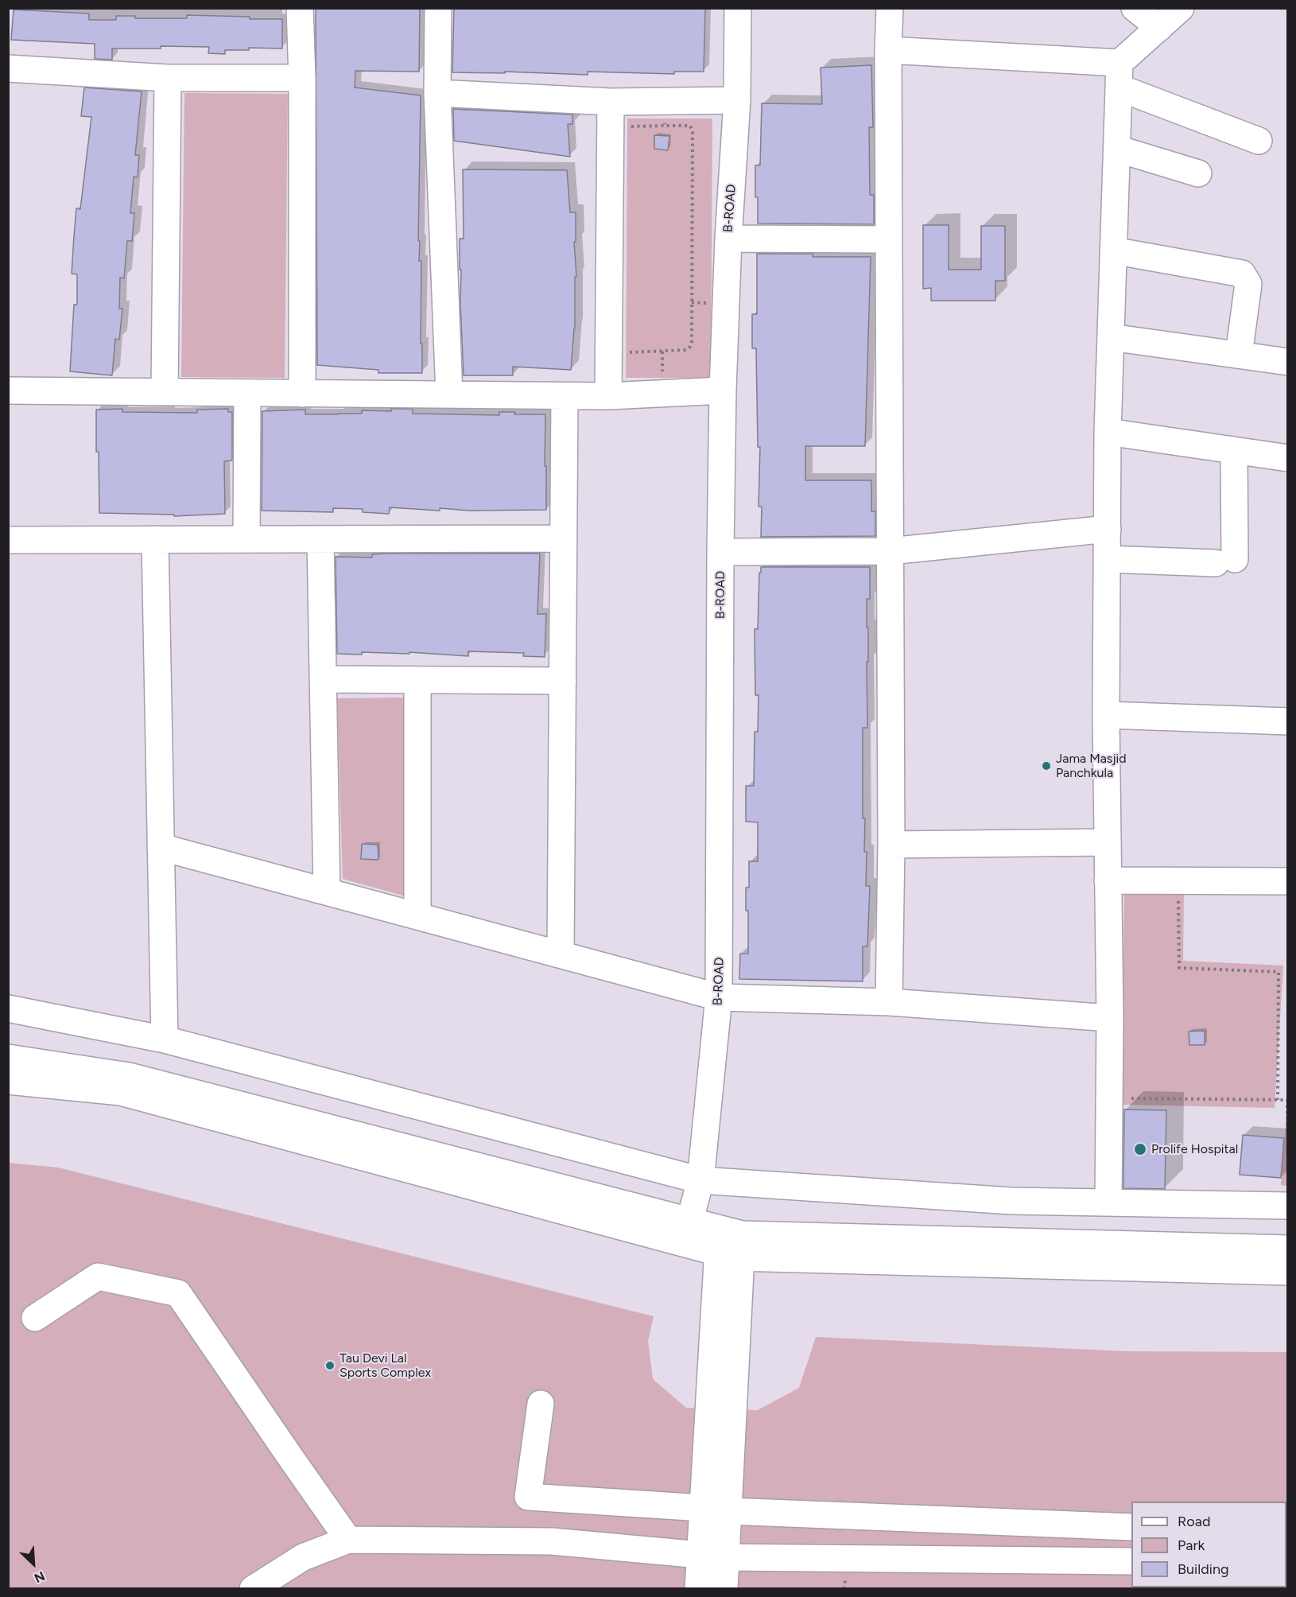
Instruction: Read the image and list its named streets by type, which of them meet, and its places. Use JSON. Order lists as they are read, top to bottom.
{
  "streets": {
    "street": ["B-ROAD"]
  },
  "places": ["Jama Masjid Panchkula", "Prolife Hospital", "Tau Devi Lal Sports Complex"],
  "legend": ["Road", "Park", "Building"],
  "north": "bottom right"
}
